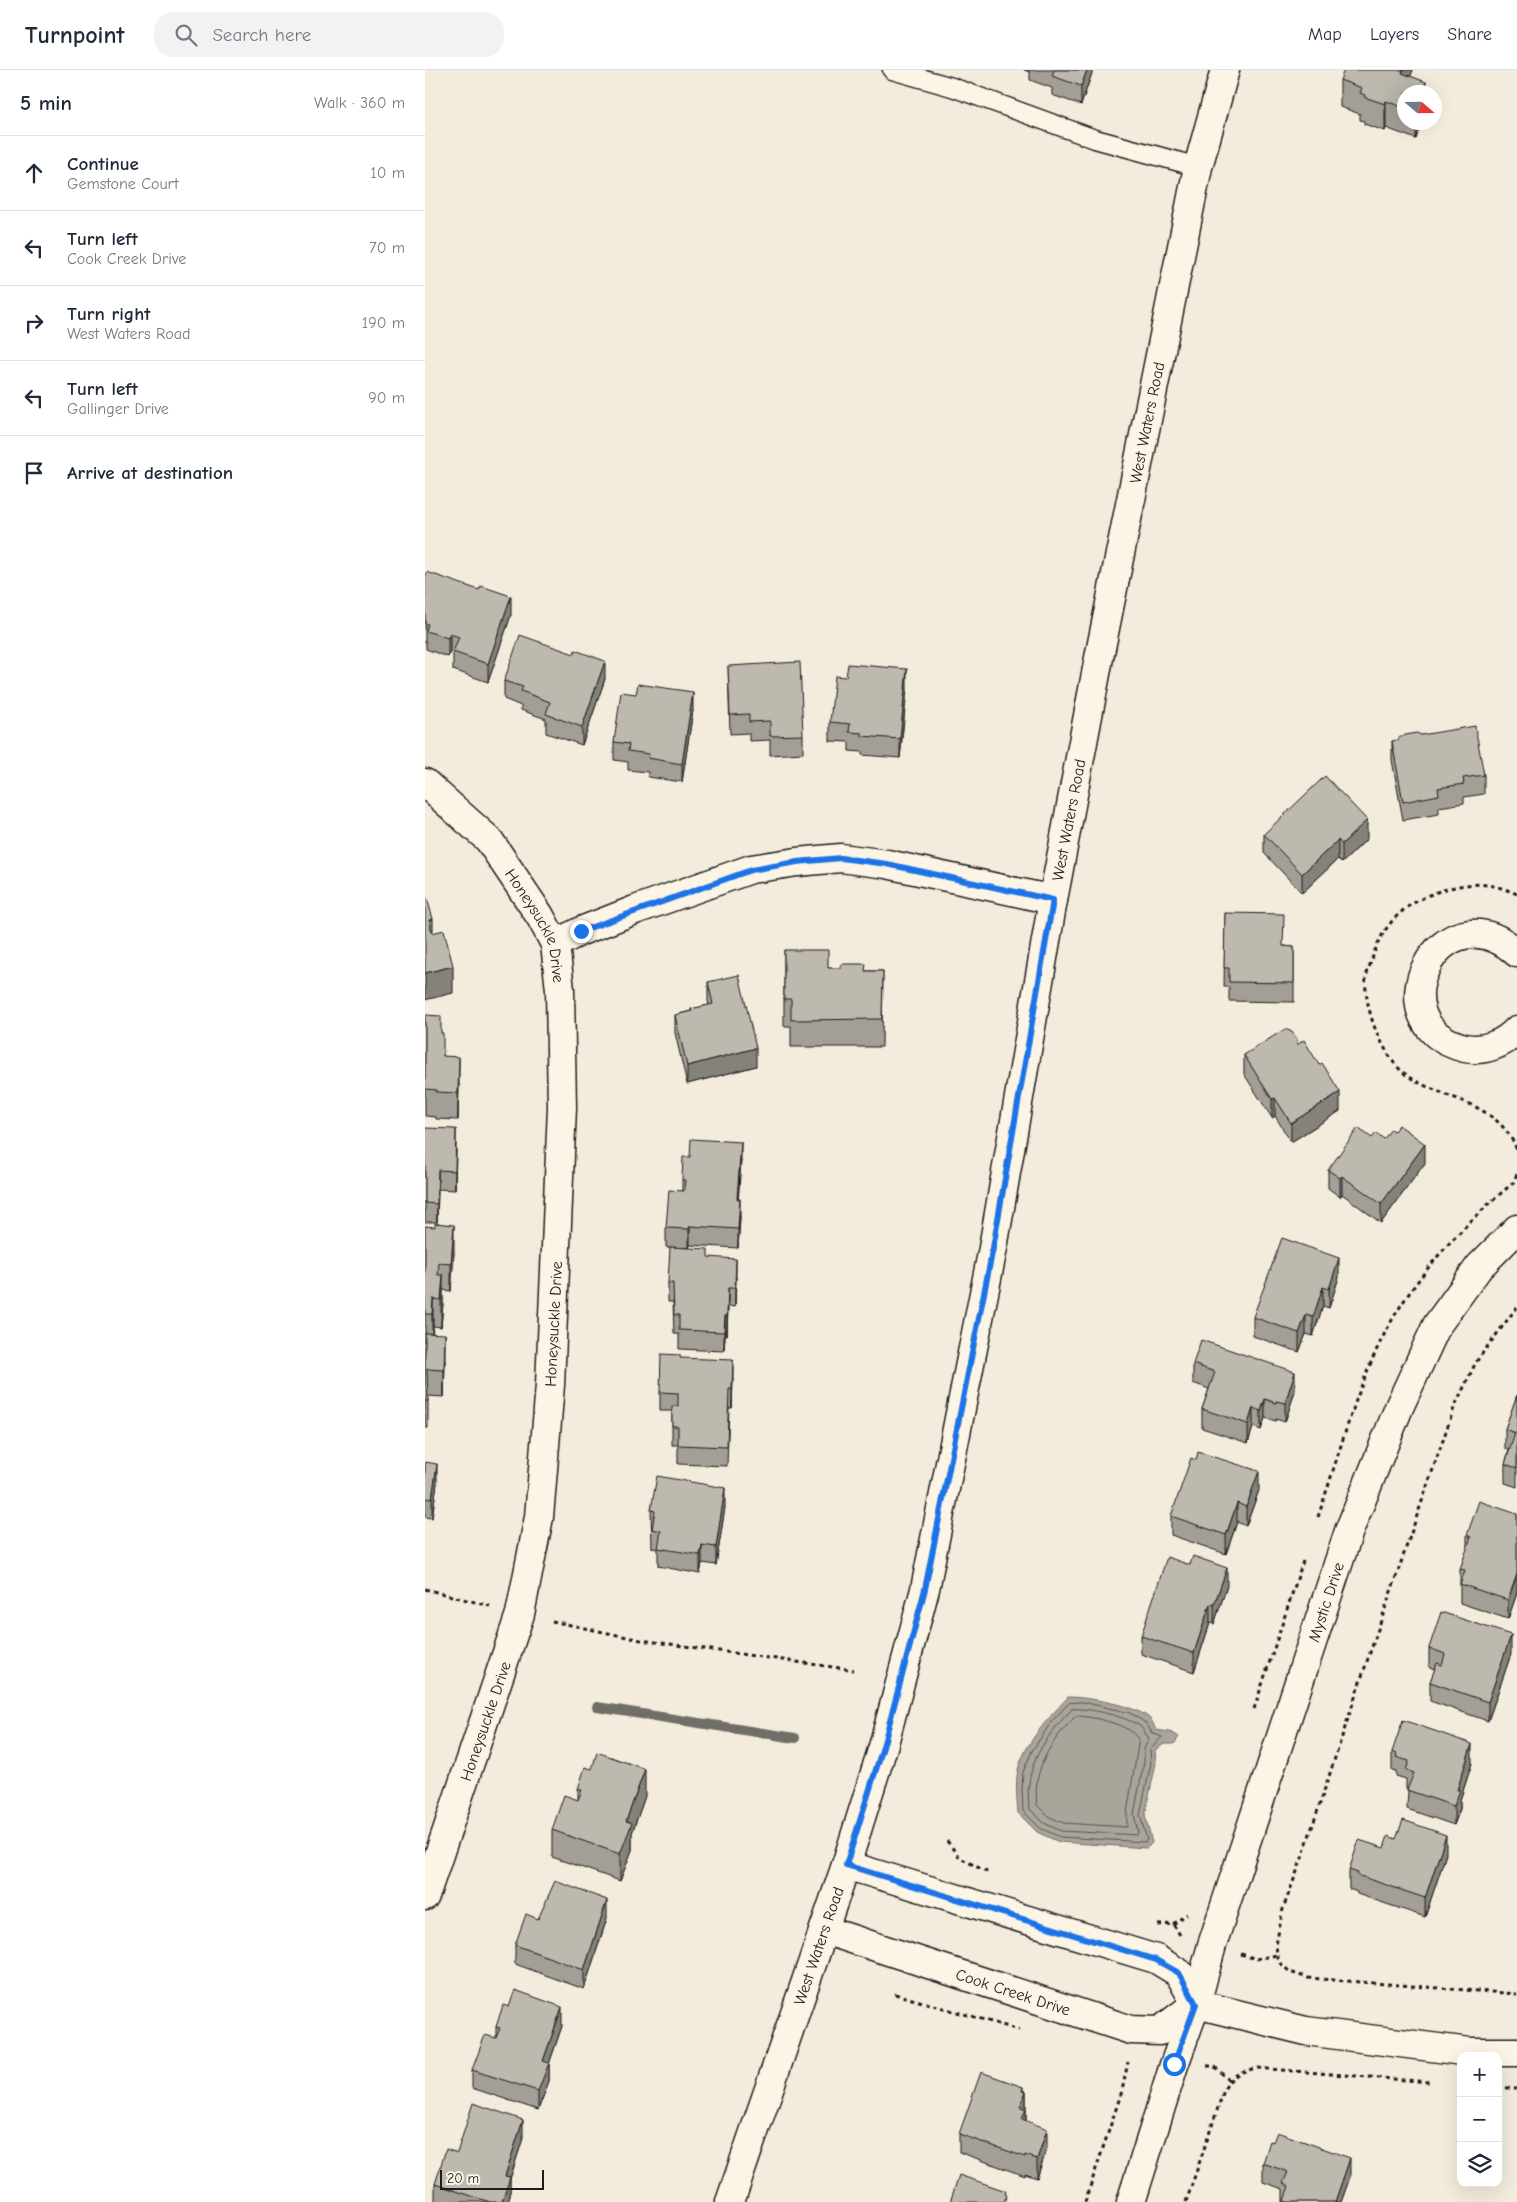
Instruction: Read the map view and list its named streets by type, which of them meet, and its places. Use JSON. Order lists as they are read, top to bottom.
{
  "streets": {
    "street": [
      "West Waters Road",
      "Honeysuckle Drive",
      "Mystic Drive",
      "Cook Creek Drive"
    ]
  },
  "crossings": [
    ["West Waters Road", "Cook Creek Drive"],
    ["Mystic Drive", "Cook Creek Drive"]
  ],
  "scale_bar": "20 m",
  "north": "right",
  "page": {
    "header": "Turnpoint",
    "search": "Search here",
    "nav": ["Map", "Layers", "Share"],
    "heading": ["5 min", "Walk · 360 m"],
    "list": [
      ["Continue", "Gemstone Court", "10 m"],
      ["Turn left", "Cook Creek Drive", "70 m"],
      ["Turn right", "West Waters Road", "190 m"],
      ["Turn left", "Gallinger Drive", "90 m"],
      "Arrive at destination"
    ],
    "map_buttons": ["+", "−"],
    "scale": "20 m"
  }
}
